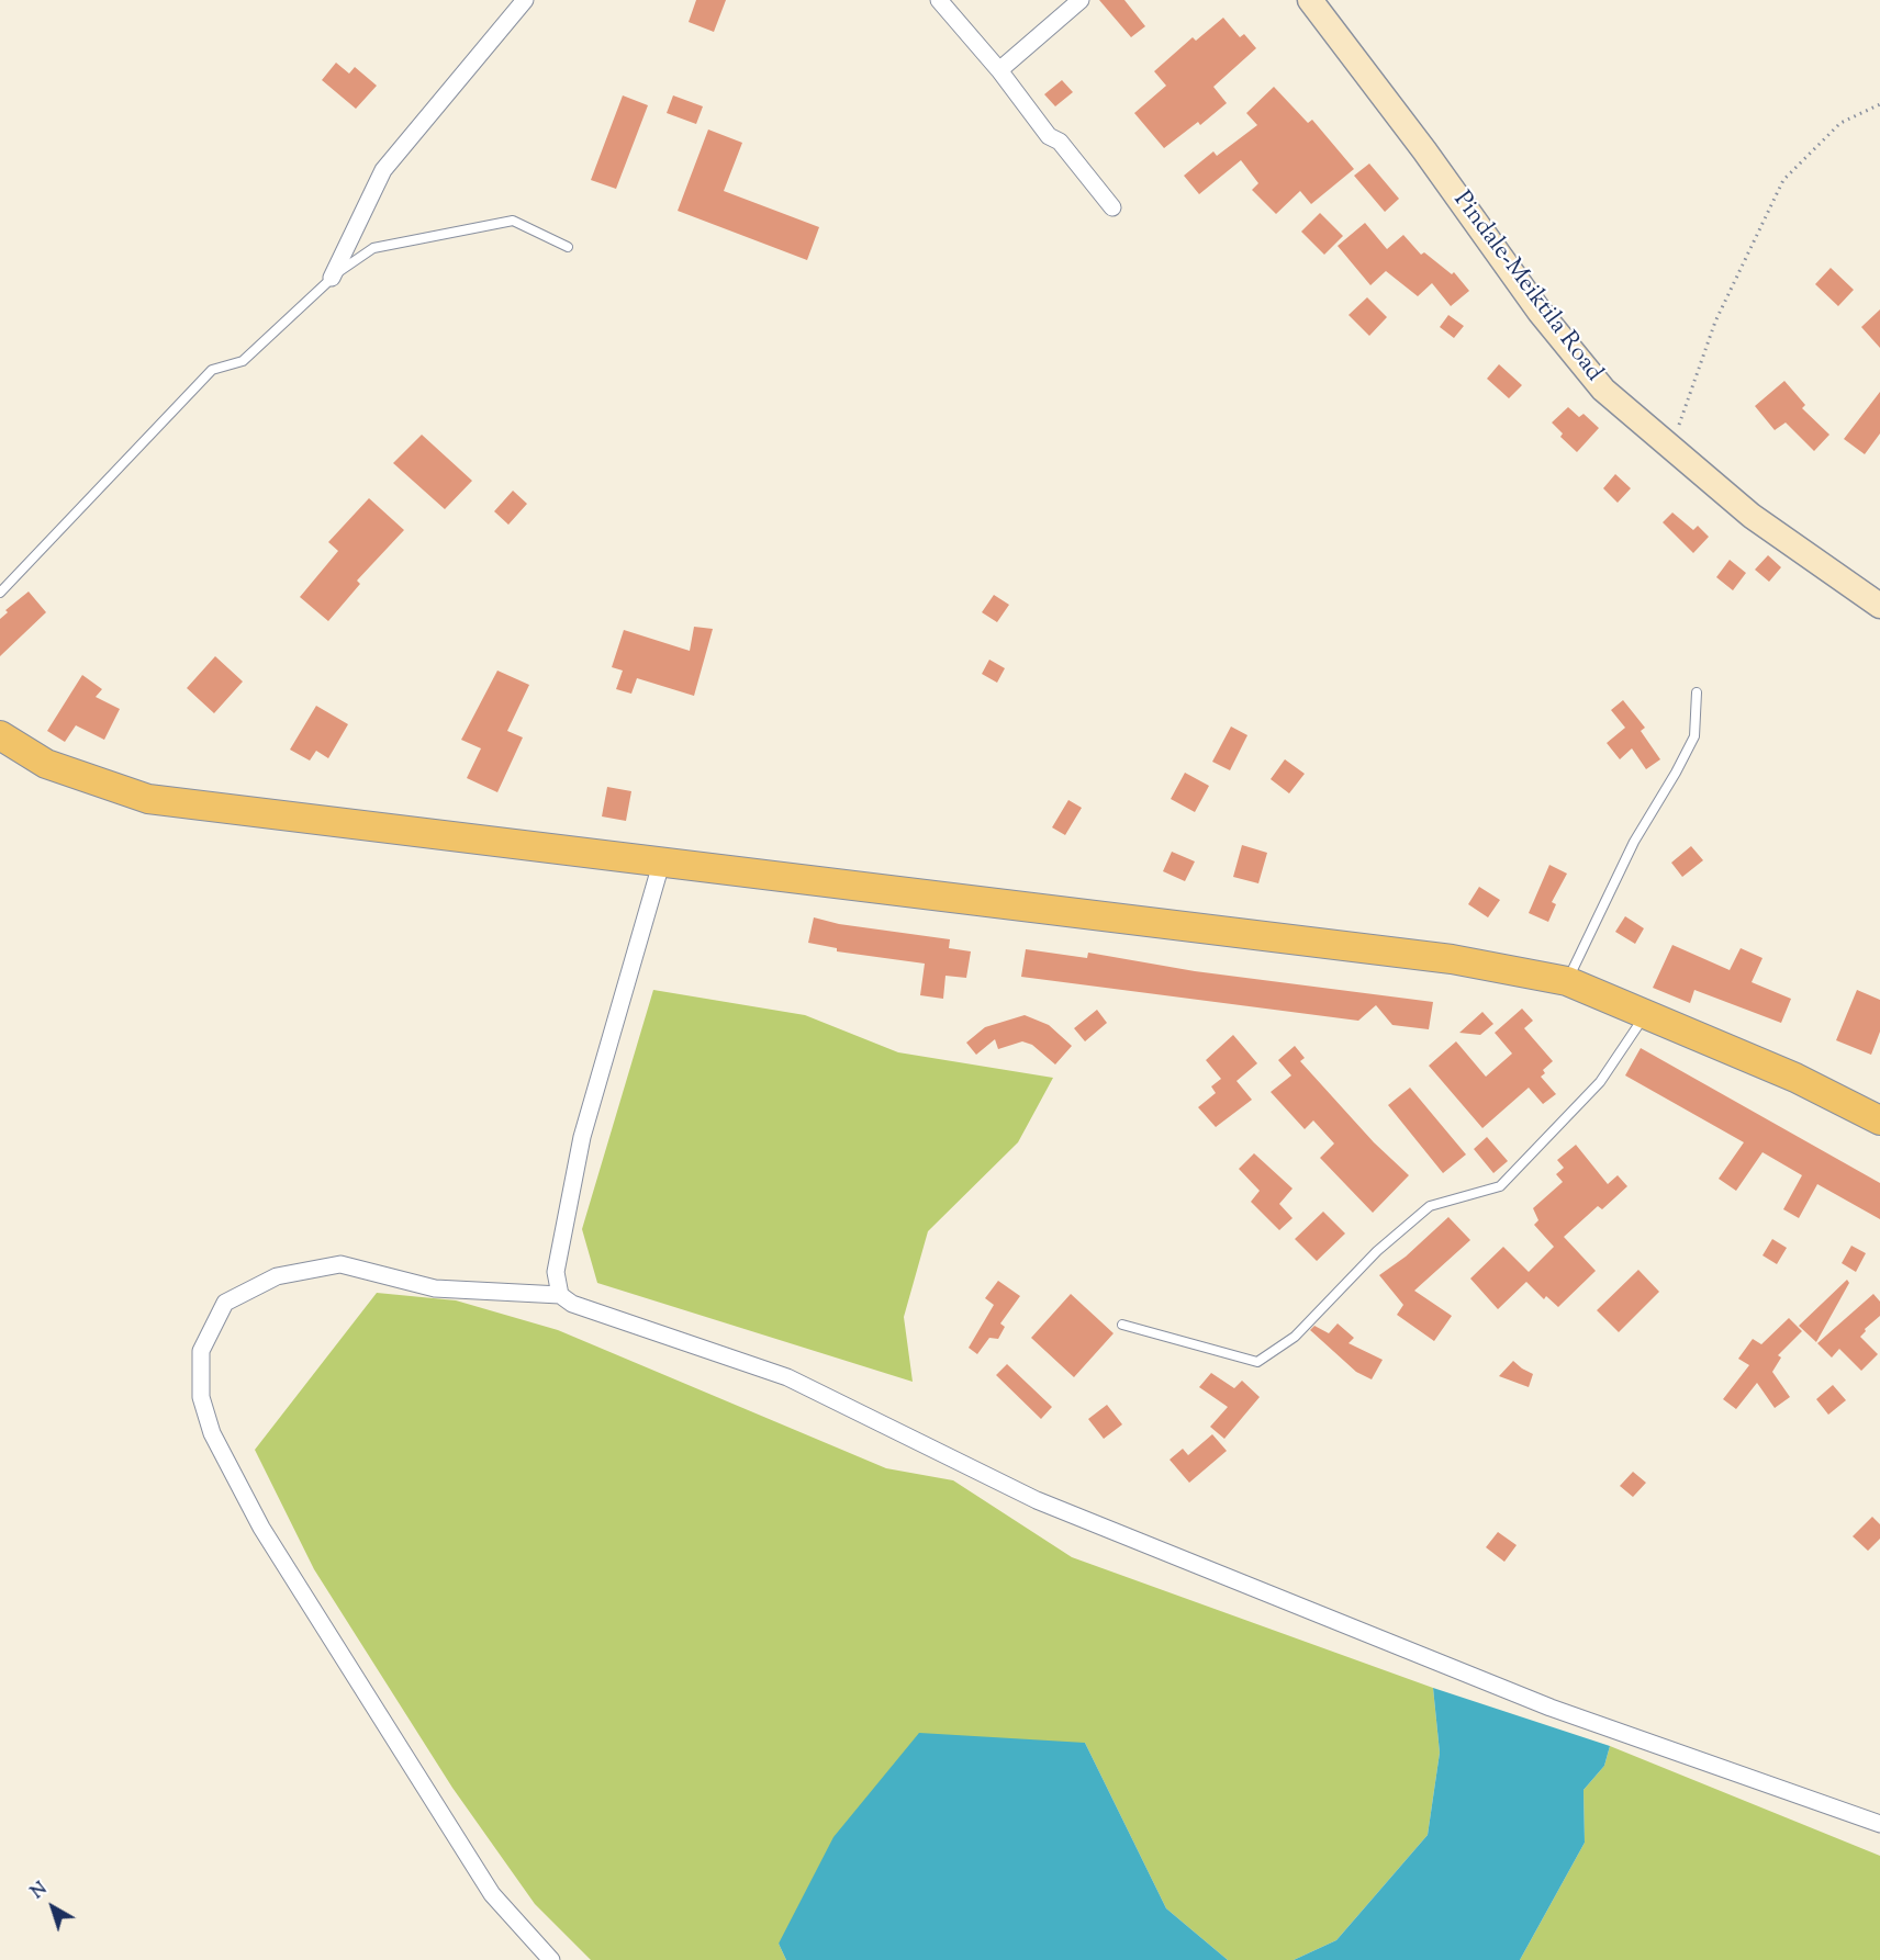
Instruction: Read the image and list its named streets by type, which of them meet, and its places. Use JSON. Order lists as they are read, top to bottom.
{
  "streets": {
    "street": ["Pindale-Meiktila Road"]
  },
  "north": "top left"
}
